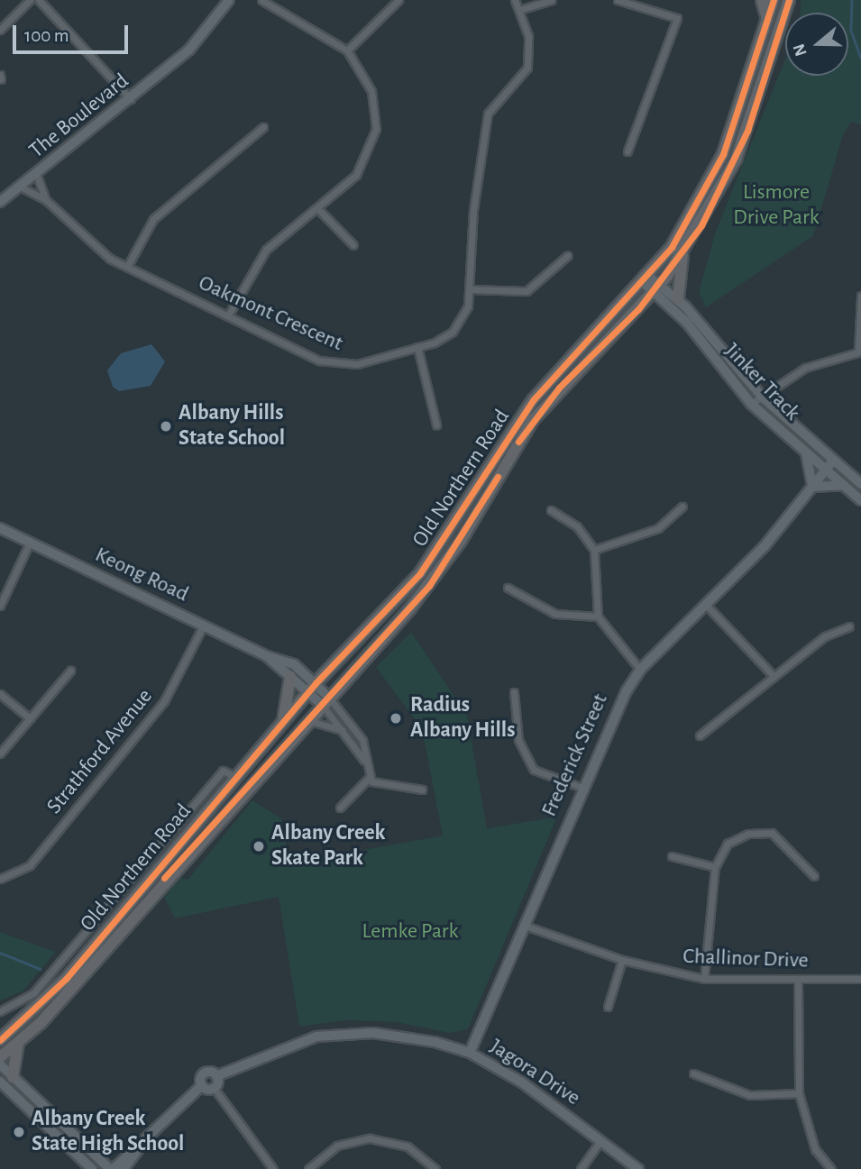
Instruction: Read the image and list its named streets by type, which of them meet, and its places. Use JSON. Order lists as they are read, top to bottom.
{
  "streets": {
    "highway": ["Old Northern Road"],
    "street": [
      "The Boulevard",
      "Oakmont Crescent",
      "Jinker Track",
      "Keong Road",
      "Strathford Avenue",
      "Frederick Street",
      "Challinor Drive",
      "Jagora Drive"
    ]
  },
  "crossings": [
    ["The Boulevard", "Oakmont Crescent"],
    ["Jinker Track", "Old Northern Road"],
    ["Jinker Track", "Frederick Street"],
    ["Old Northern Road", "Keong Road"],
    ["Keong Road", "Strathford Avenue"],
    ["Frederick Street", "Challinor Drive"],
    ["Frederick Street", "Jagora Drive"]
  ],
  "parks": ["Lismore Drive Park", "Lemke Park"],
  "places": [
    "Albany Hills State School",
    "Radius Albany Hills",
    "Albany Creek Skate Park",
    "Albany Creek State High School"
  ],
  "scale_bar": "100 m",
  "north": "left"
}
